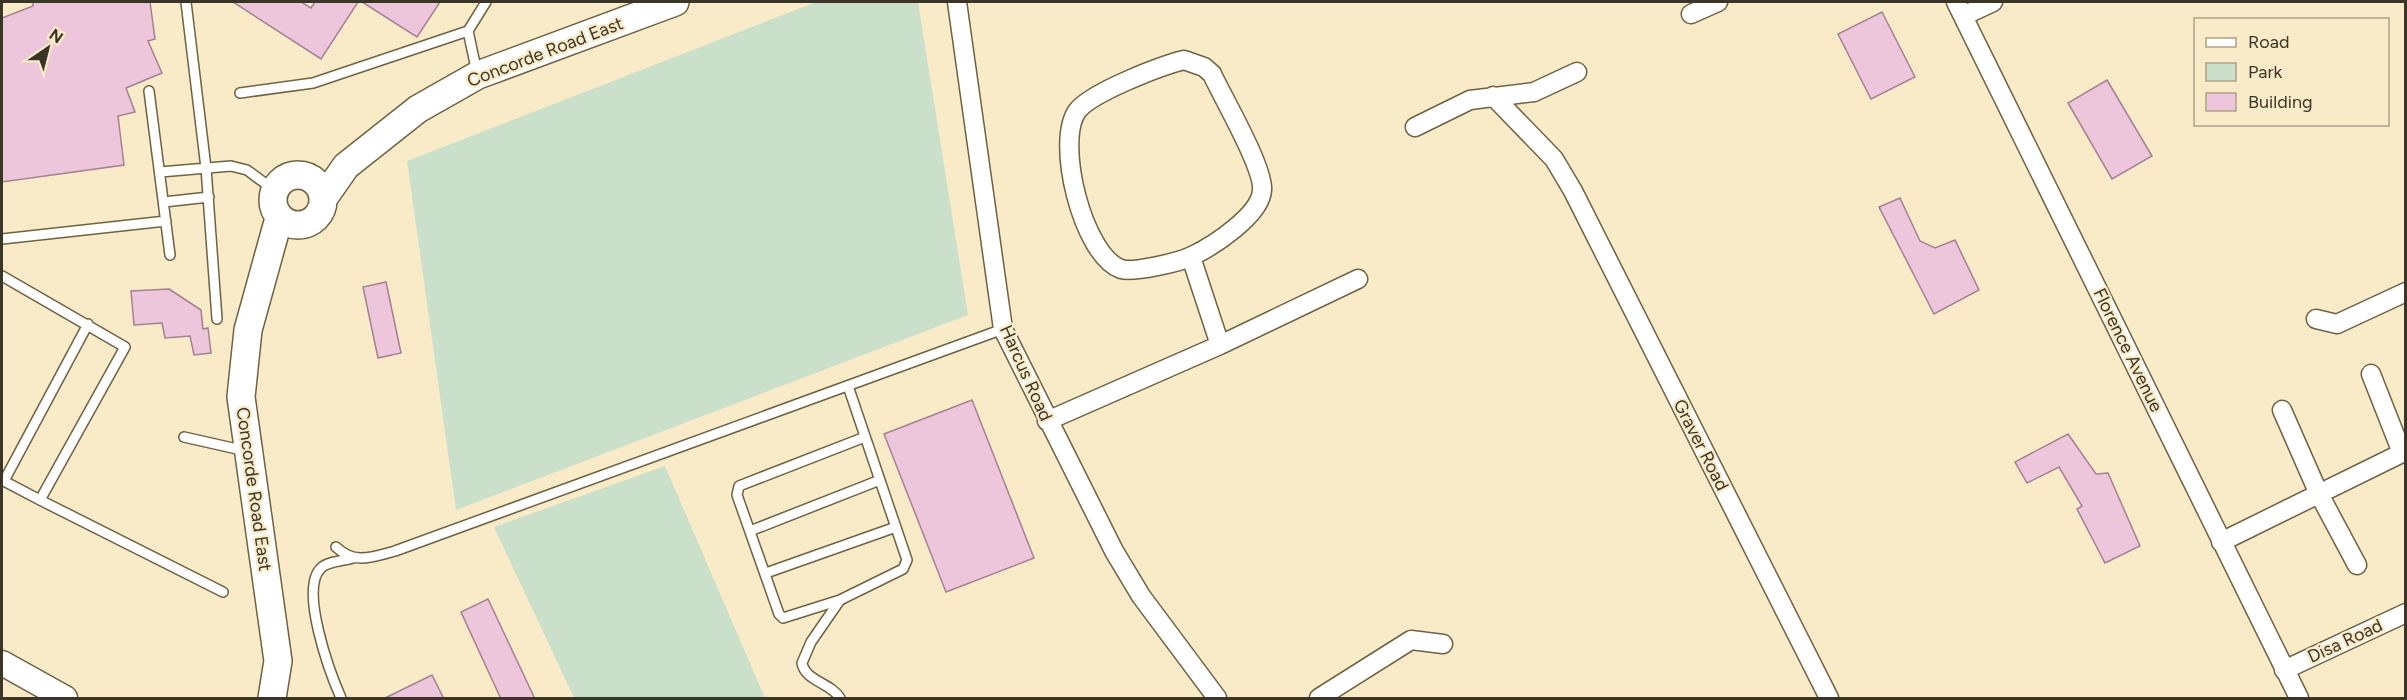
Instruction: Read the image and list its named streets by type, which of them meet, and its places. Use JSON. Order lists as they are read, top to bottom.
{
  "streets": {
    "main road": ["Concorde Road East"],
    "street": [
      "Florence Avenue",
      "Harcus Road",
      "Graver Road",
      "Disa Road"
    ]
  },
  "crossings": [
    ["Florence Avenue", "Disa Road"]
  ],
  "legend": ["Road", "Park", "Building"],
  "north": "top right"
}
